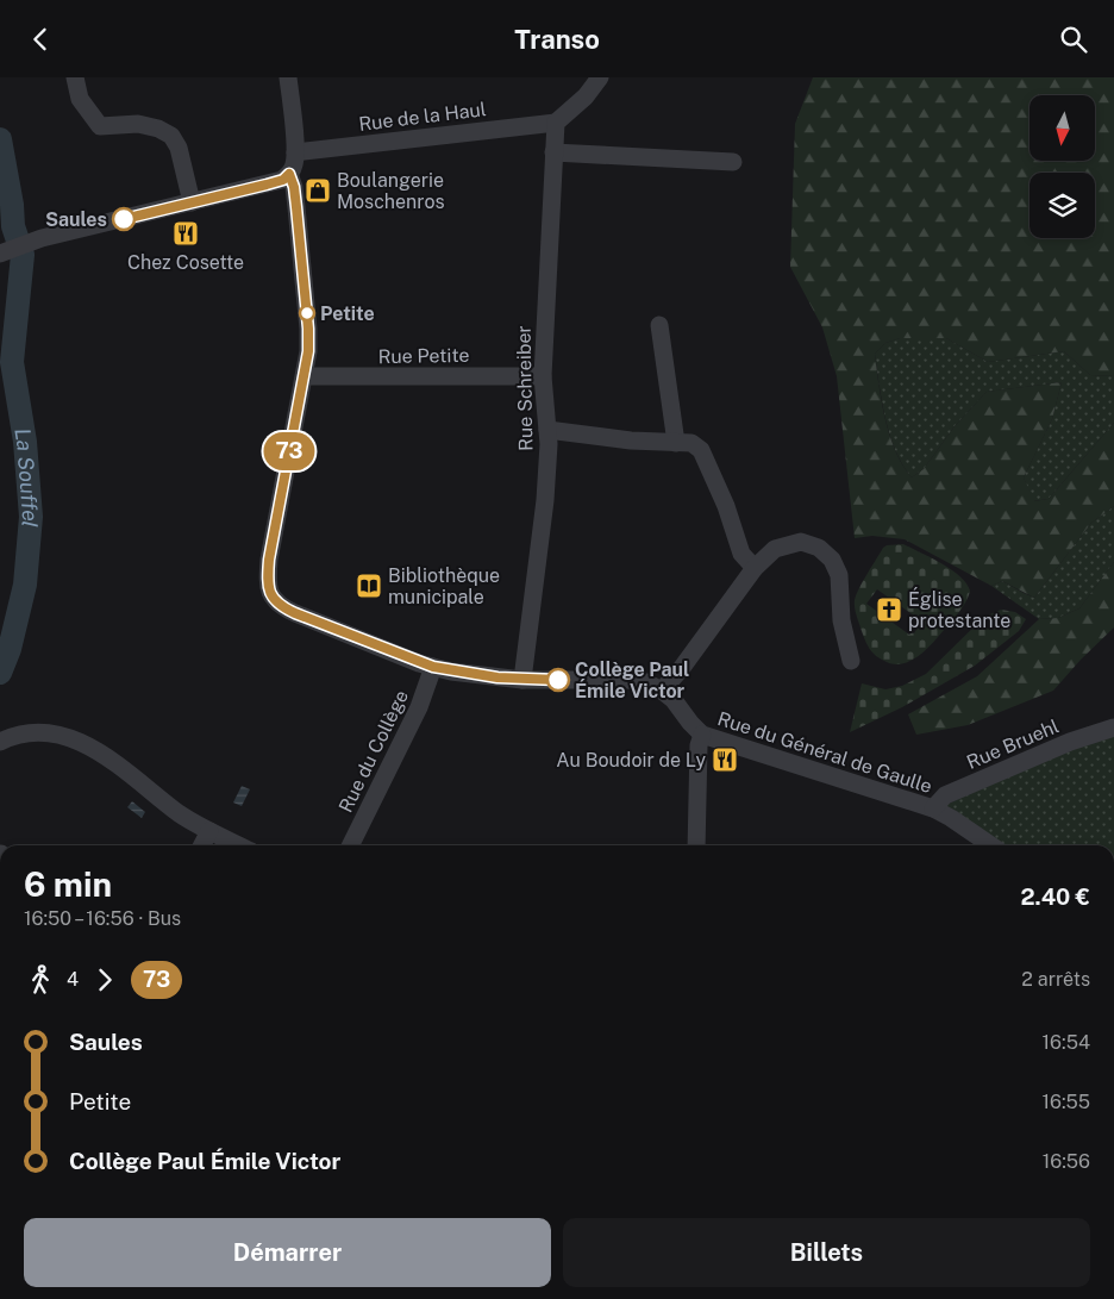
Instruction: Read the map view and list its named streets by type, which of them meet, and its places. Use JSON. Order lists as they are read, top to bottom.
{
  "streets": {
    "street": [
      "Rue de la Haul",
      "Rue Petite",
      "Rue Schreiber",
      "Rue Bruehl",
      "Rue du Collège",
      "Rue du Général de Gaulle"
    ]
  },
  "crossings": [
    ["Rue de la Haul", "Rue Schreiber"],
    ["Rue Petite", "Rue Schreiber"],
    ["Rue Petite", "Rue du Général de Gaulle"],
    ["Rue Schreiber", "Rue du Général de Gaulle"],
    ["Rue Bruehl", "Rue du Général de Gaulle"],
    ["Rue du Collège", "Rue du Général de Gaulle"]
  ],
  "water": ["La Souffel"],
  "places": {
    "shop": ["Boulangerie Moschenros"],
    "other": ["Saules", "Petite", "Collège Paul Émile Victor"],
    "restaurant": ["Chez Cosette", "Au Boudoir de Ly"],
    "library": ["Bibliothèque municipale"],
    "church": ["Église protestante"]
  },
  "lines": ["bus line 73"],
  "north": "bottom",
  "page": {
    "header": "Transo",
    "on_map": "73",
    "heading": ["6 min", "16:50 – 16:56 · Bus", "2.40 €"],
    "legs": ["4", "73", "2 arrêts"],
    "list": [
      {
        "name": "Saules",
        "value": "16:54"
      },
      {
        "name": "Petite",
        "value": "16:55"
      },
      {
        "name": "Collège Paul Émile Victor",
        "value": "16:56"
      }
    ],
    "buttons": ["Démarrer", "Billets"]
  }
}
